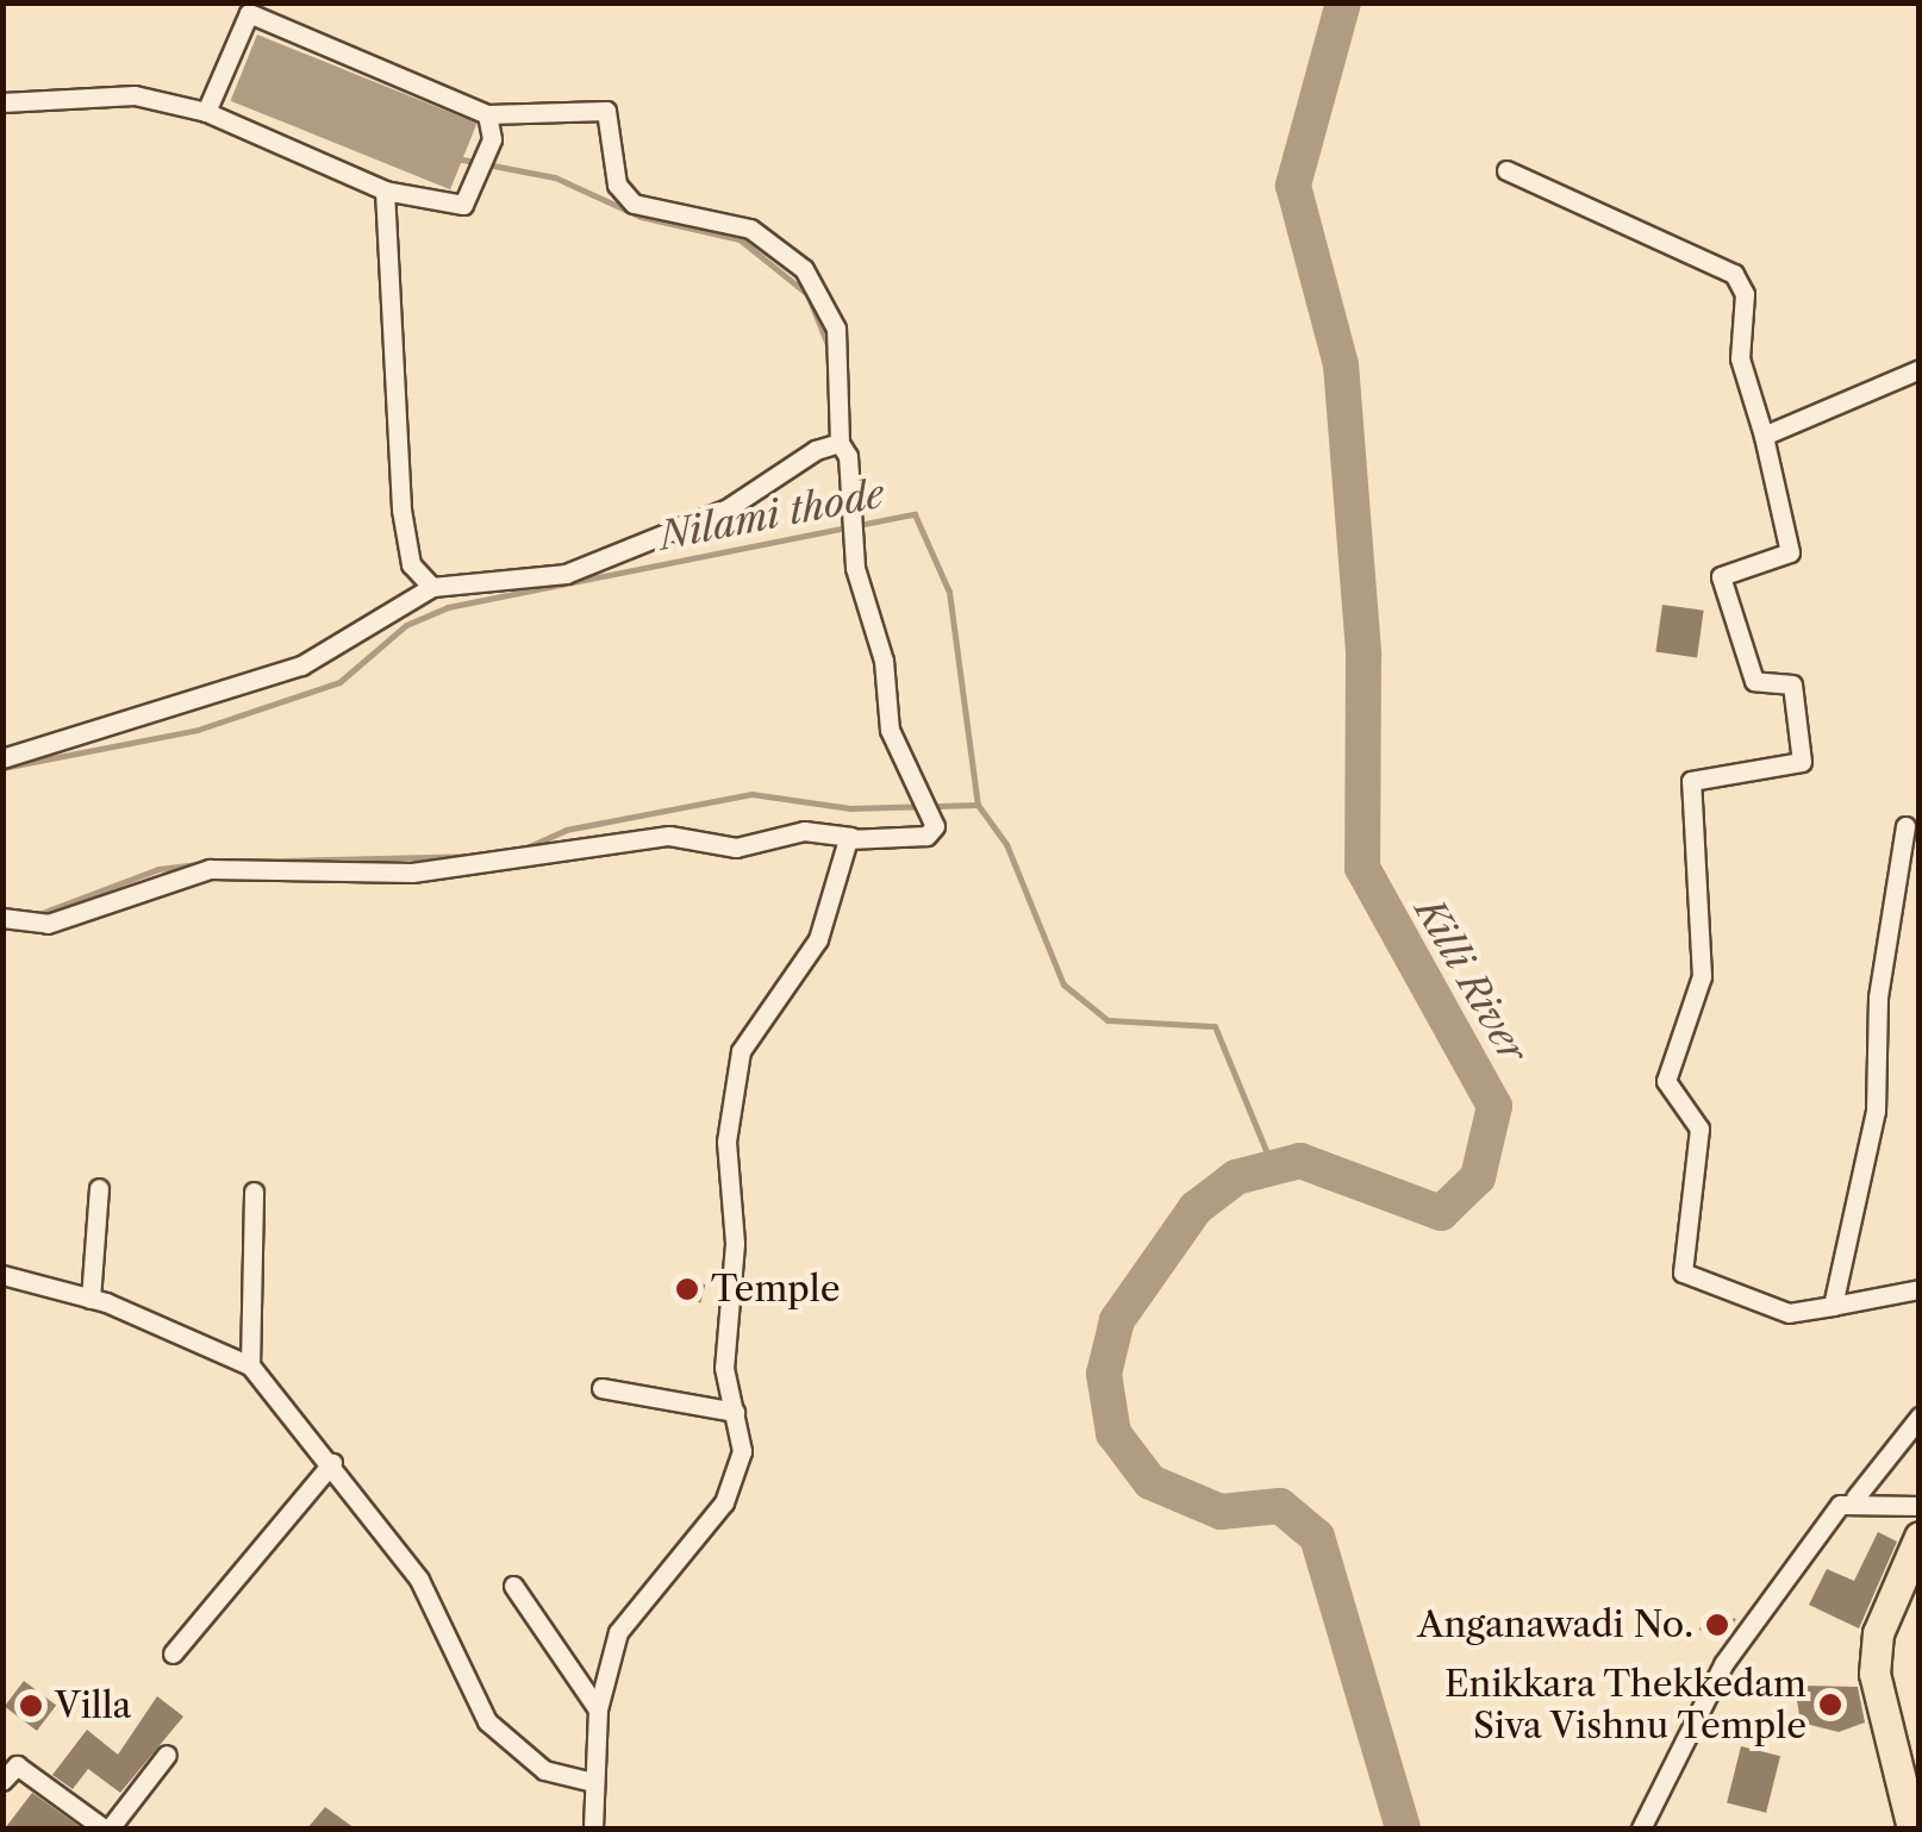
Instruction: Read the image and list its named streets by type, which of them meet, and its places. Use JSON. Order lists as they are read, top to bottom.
{
  "water": ["Nilami thode", "Killi River"],
  "places": [
    "Temple",
    "Anganawadi No.",
    "Enikkara Thekkedam Siva Vishnu Temple",
    "Villa"
  ]
}
